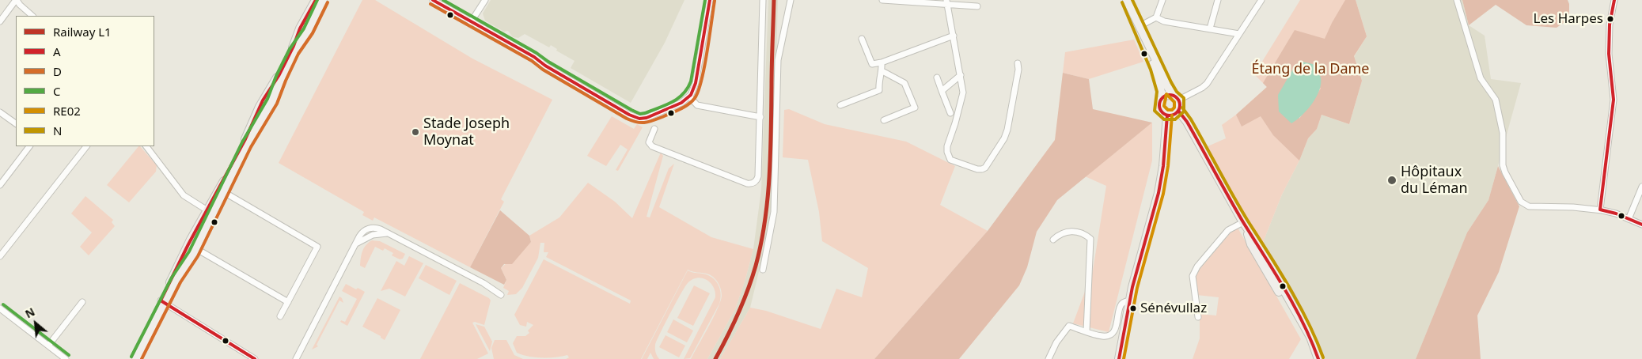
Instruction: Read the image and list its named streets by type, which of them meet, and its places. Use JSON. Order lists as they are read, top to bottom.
{
  "parks": ["Étang de la Dame"],
  "places": [
    "Les Harpes",
    "Stade Joseph Moynat",
    "Hôpitaux du Léman",
    "Sénévullaz"
  ],
  "lines": [
    "rail line L1",
    "transit line A",
    "transit line C",
    "transit line N",
    "transit line D",
    "transit line RE02"
  ],
  "legend": [
    "Railway L1",
    "A",
    "D",
    "C",
    "RE02",
    "N"
  ],
  "north": "top left"
}
